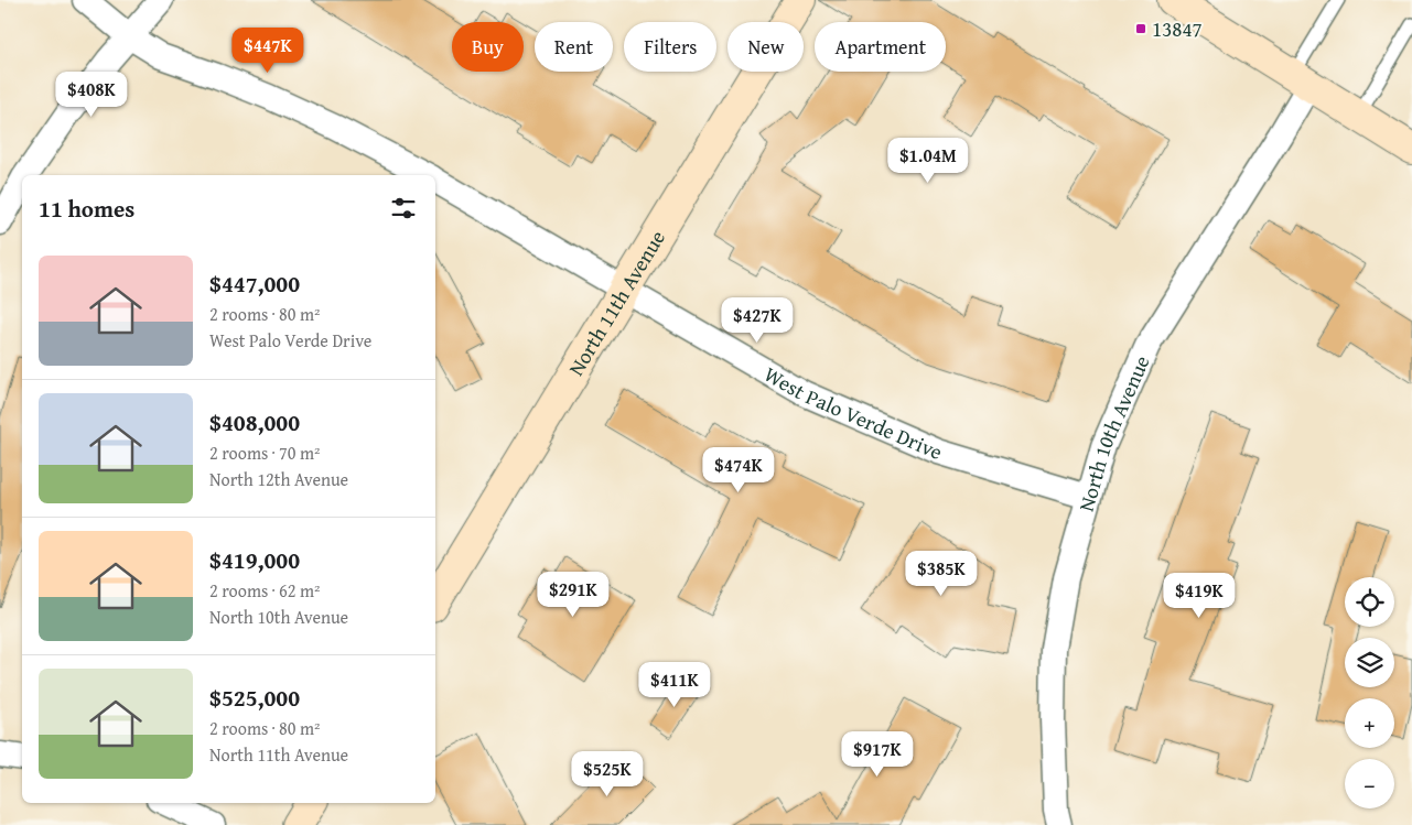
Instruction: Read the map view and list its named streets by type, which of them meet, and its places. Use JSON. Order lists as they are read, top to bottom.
{
  "streets": {
    "street": ["North 11th Avenue", "West Palo Verde Drive", "North 10th Avenue"]
  },
  "crossings": [
    ["North 11th Avenue", "West Palo Verde Drive"],
    ["West Palo Verde Drive", "North 10th Avenue"]
  ],
  "places": {
    "transit": ["13847"]
  },
  "page": {
    "chip": [
      "Buy",
      "Rent",
      "Filters",
      "New",
      "Apartment"
    ],
    "price": [
      "$447K",
      "$408K",
      "$1.04M",
      "$427K",
      "$474K",
      "$385K",
      "$291K",
      "$419K",
      "$411K",
      "$917K",
      "$525K"
    ],
    "heading": "11 homes",
    "list": [
      {
        "name": "$447,000",
        "note": "2 rooms · 80 m² · West Palo Verde Drive"
      },
      {
        "name": "$408,000",
        "note": "2 rooms · 70 m² · North 12th Avenue"
      },
      {
        "name": "$419,000",
        "note": "2 rooms · 62 m² · North 10th Avenue"
      },
      {
        "name": "$525,000",
        "note": "2 rooms · 80 m² · North 11th Avenue"
      }
    ],
    "map_buttons": ["+", "−"]
  }
}
